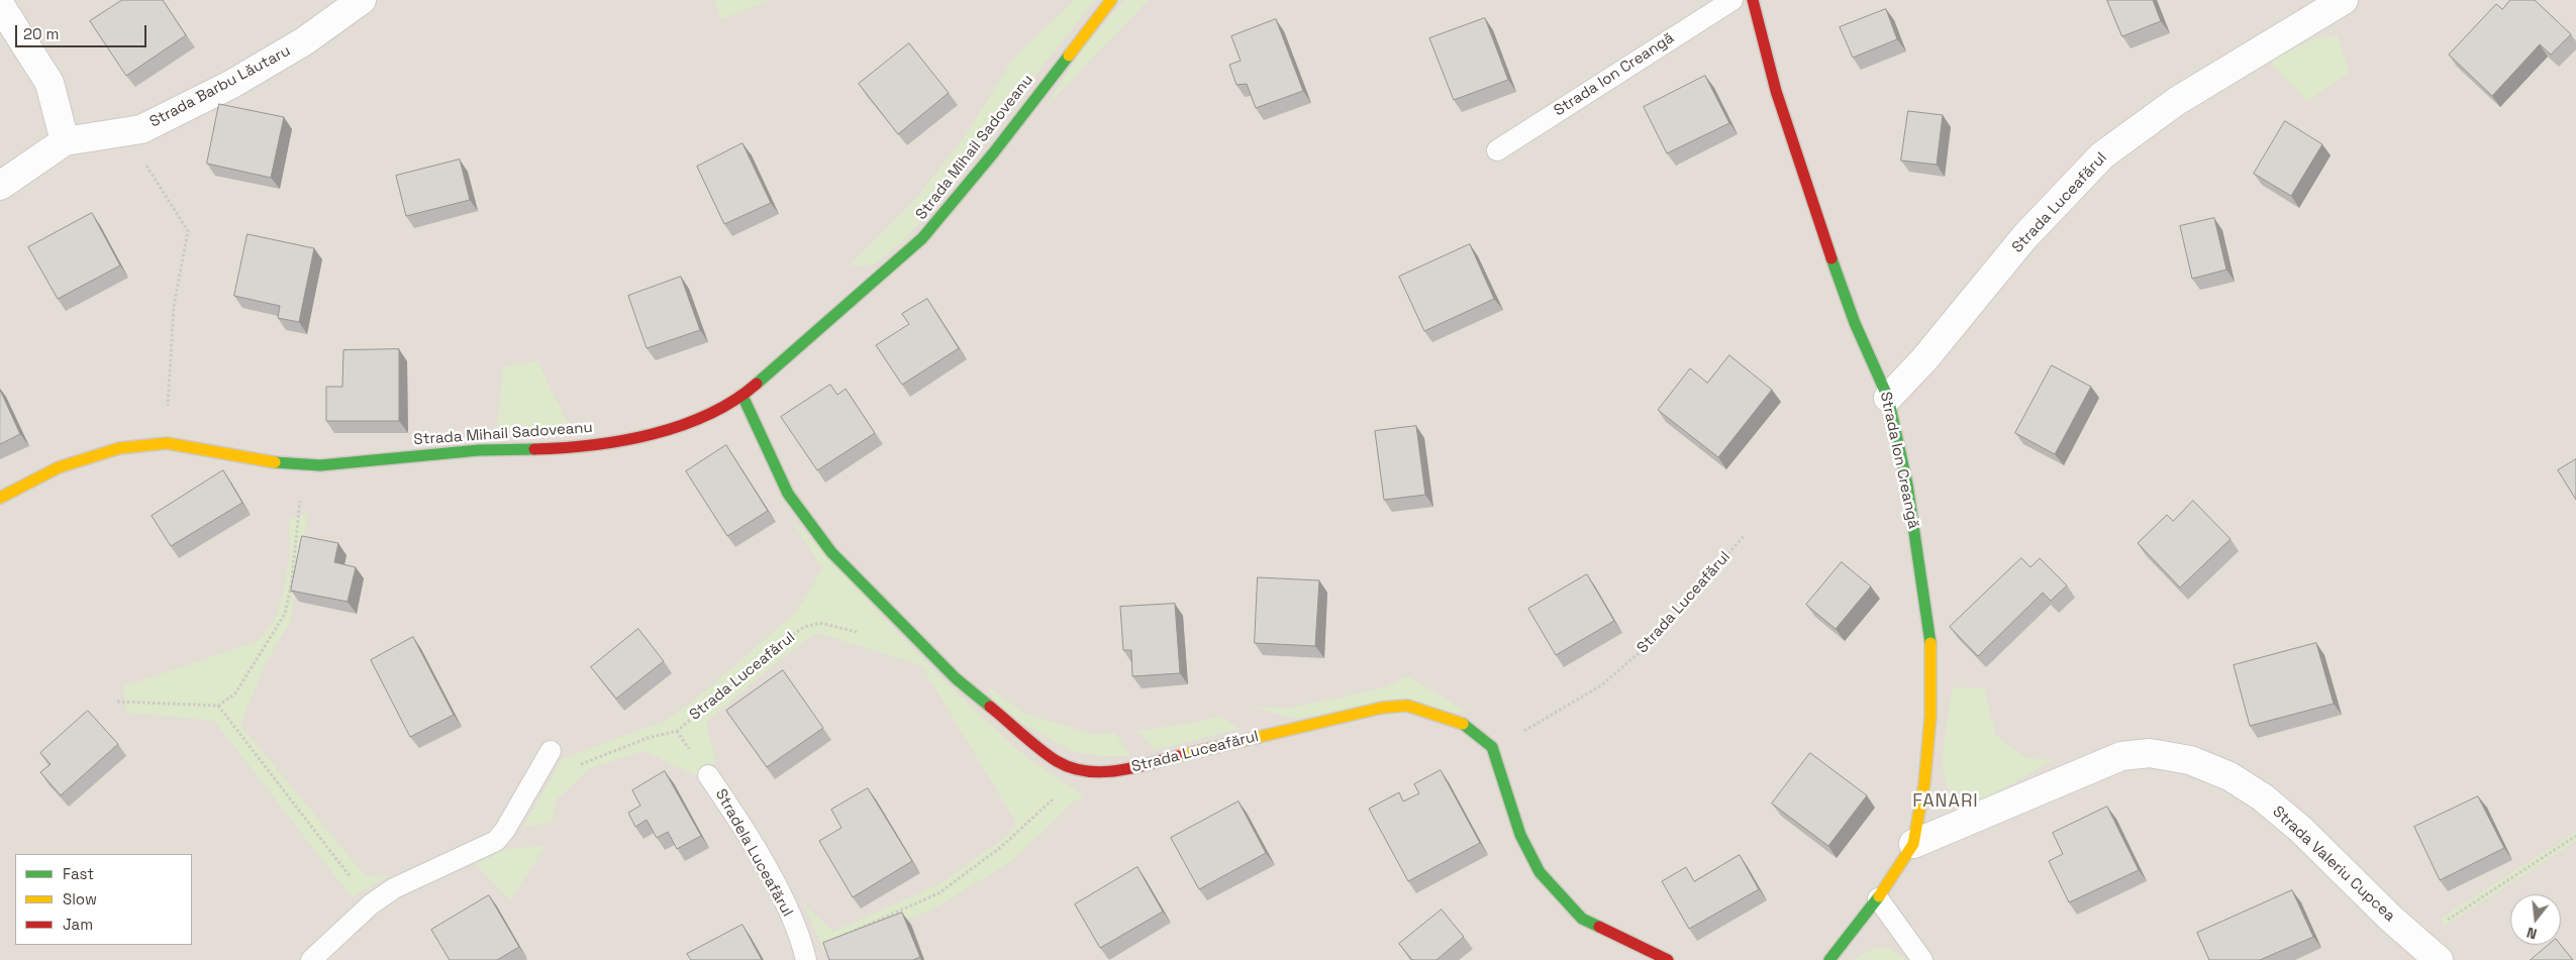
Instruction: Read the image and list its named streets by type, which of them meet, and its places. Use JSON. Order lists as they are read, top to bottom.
{
  "streets": {
    "street": [
      "Strada Ion Creangă",
      "Strada Barbu Lăutaru",
      "Strada Mihail Sadoveanu",
      "Strada Luceafărul",
      "Strada Valeriu Cupcea"
    ],
    "lane": ["Stradela Luceafărul"]
  },
  "crossings": [
    ["Strada Ion Creangă", "Strada Luceafărul"],
    ["Strada Ion Creangă", "Strada Valeriu Cupcea"],
    ["Strada Mihail Sadoveanu", "Strada Luceafărul"]
  ],
  "districts": ["FANARI"],
  "legend": ["Fast", "Slow", "Jam"],
  "scale_bar": "20 m",
  "north": "bottom"
}
